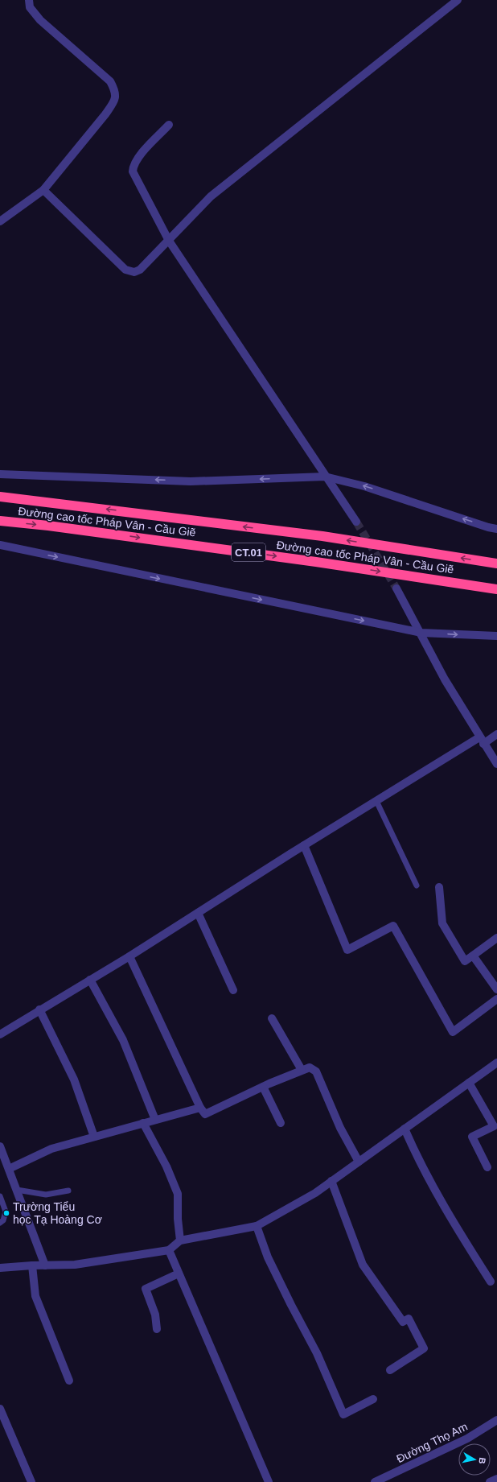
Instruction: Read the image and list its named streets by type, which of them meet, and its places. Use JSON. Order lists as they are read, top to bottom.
{
  "streets": {
    "highway": ["Đường cao tốc Pháp Vân - Cầu Giẽ", "CT.01"],
    "street": ["Đường Thọ Am"]
  },
  "places": ["Trường Tiểu học Tạ Hoàng Cơ"],
  "north": "right"
}
